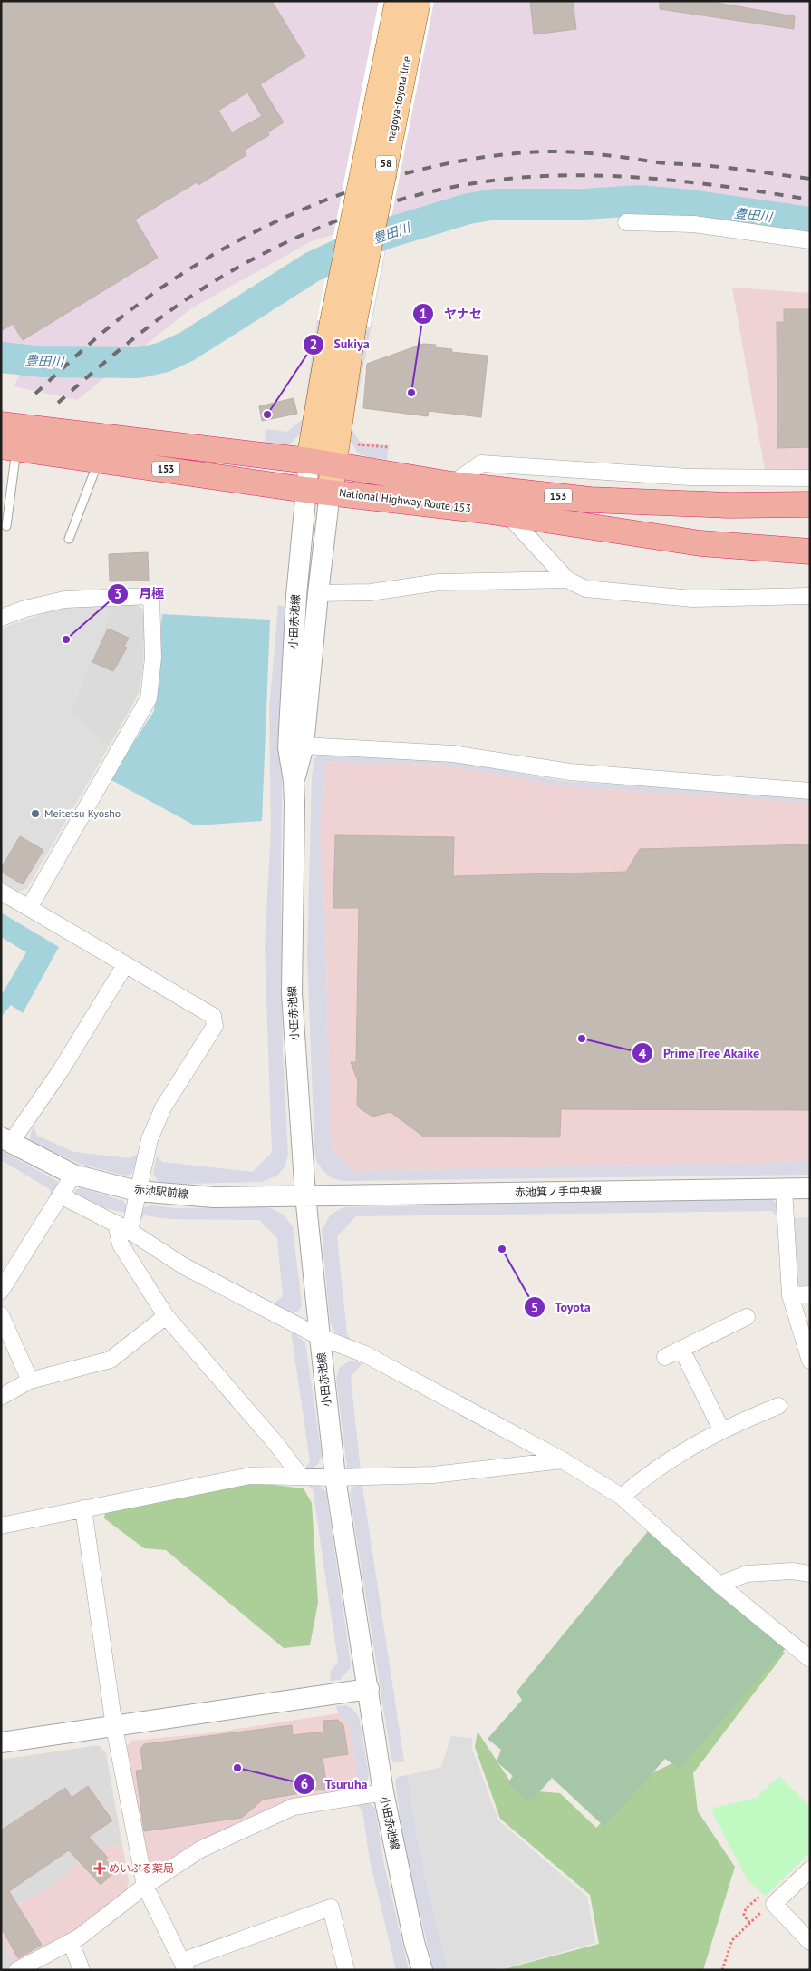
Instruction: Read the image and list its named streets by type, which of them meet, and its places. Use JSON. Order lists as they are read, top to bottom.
{
  "streets": {
    "highway": ["153", "National Highway Route 153"],
    "main road": ["nagoya-toyota line", "58"],
    "street": ["小田赤池線", "赤池駅前線", "赤池箕ノ手中央線"]
  },
  "crossings": [
    ["nagoya-toyota line", "National Highway Route 153"],
    ["nagoya-toyota line", "小田赤池線"],
    ["National Highway Route 153", "小田赤池線"],
    ["小田赤池線", "赤池駅前線"],
    ["小田赤池線", "赤池箕ノ手中央線"],
    ["赤池駅前線", "赤池箕ノ手中央線"]
  ],
  "water": ["豊田川"],
  "places": {
    "other": [
      "ヤナセ",
      "Sukiya",
      "月極",
      "Meitetsu Kyosho",
      "Prime Tree Akaike",
      "Toyota",
      "Tsuruha"
    ],
    "health": ["めいぷる薬局"]
  }
}
